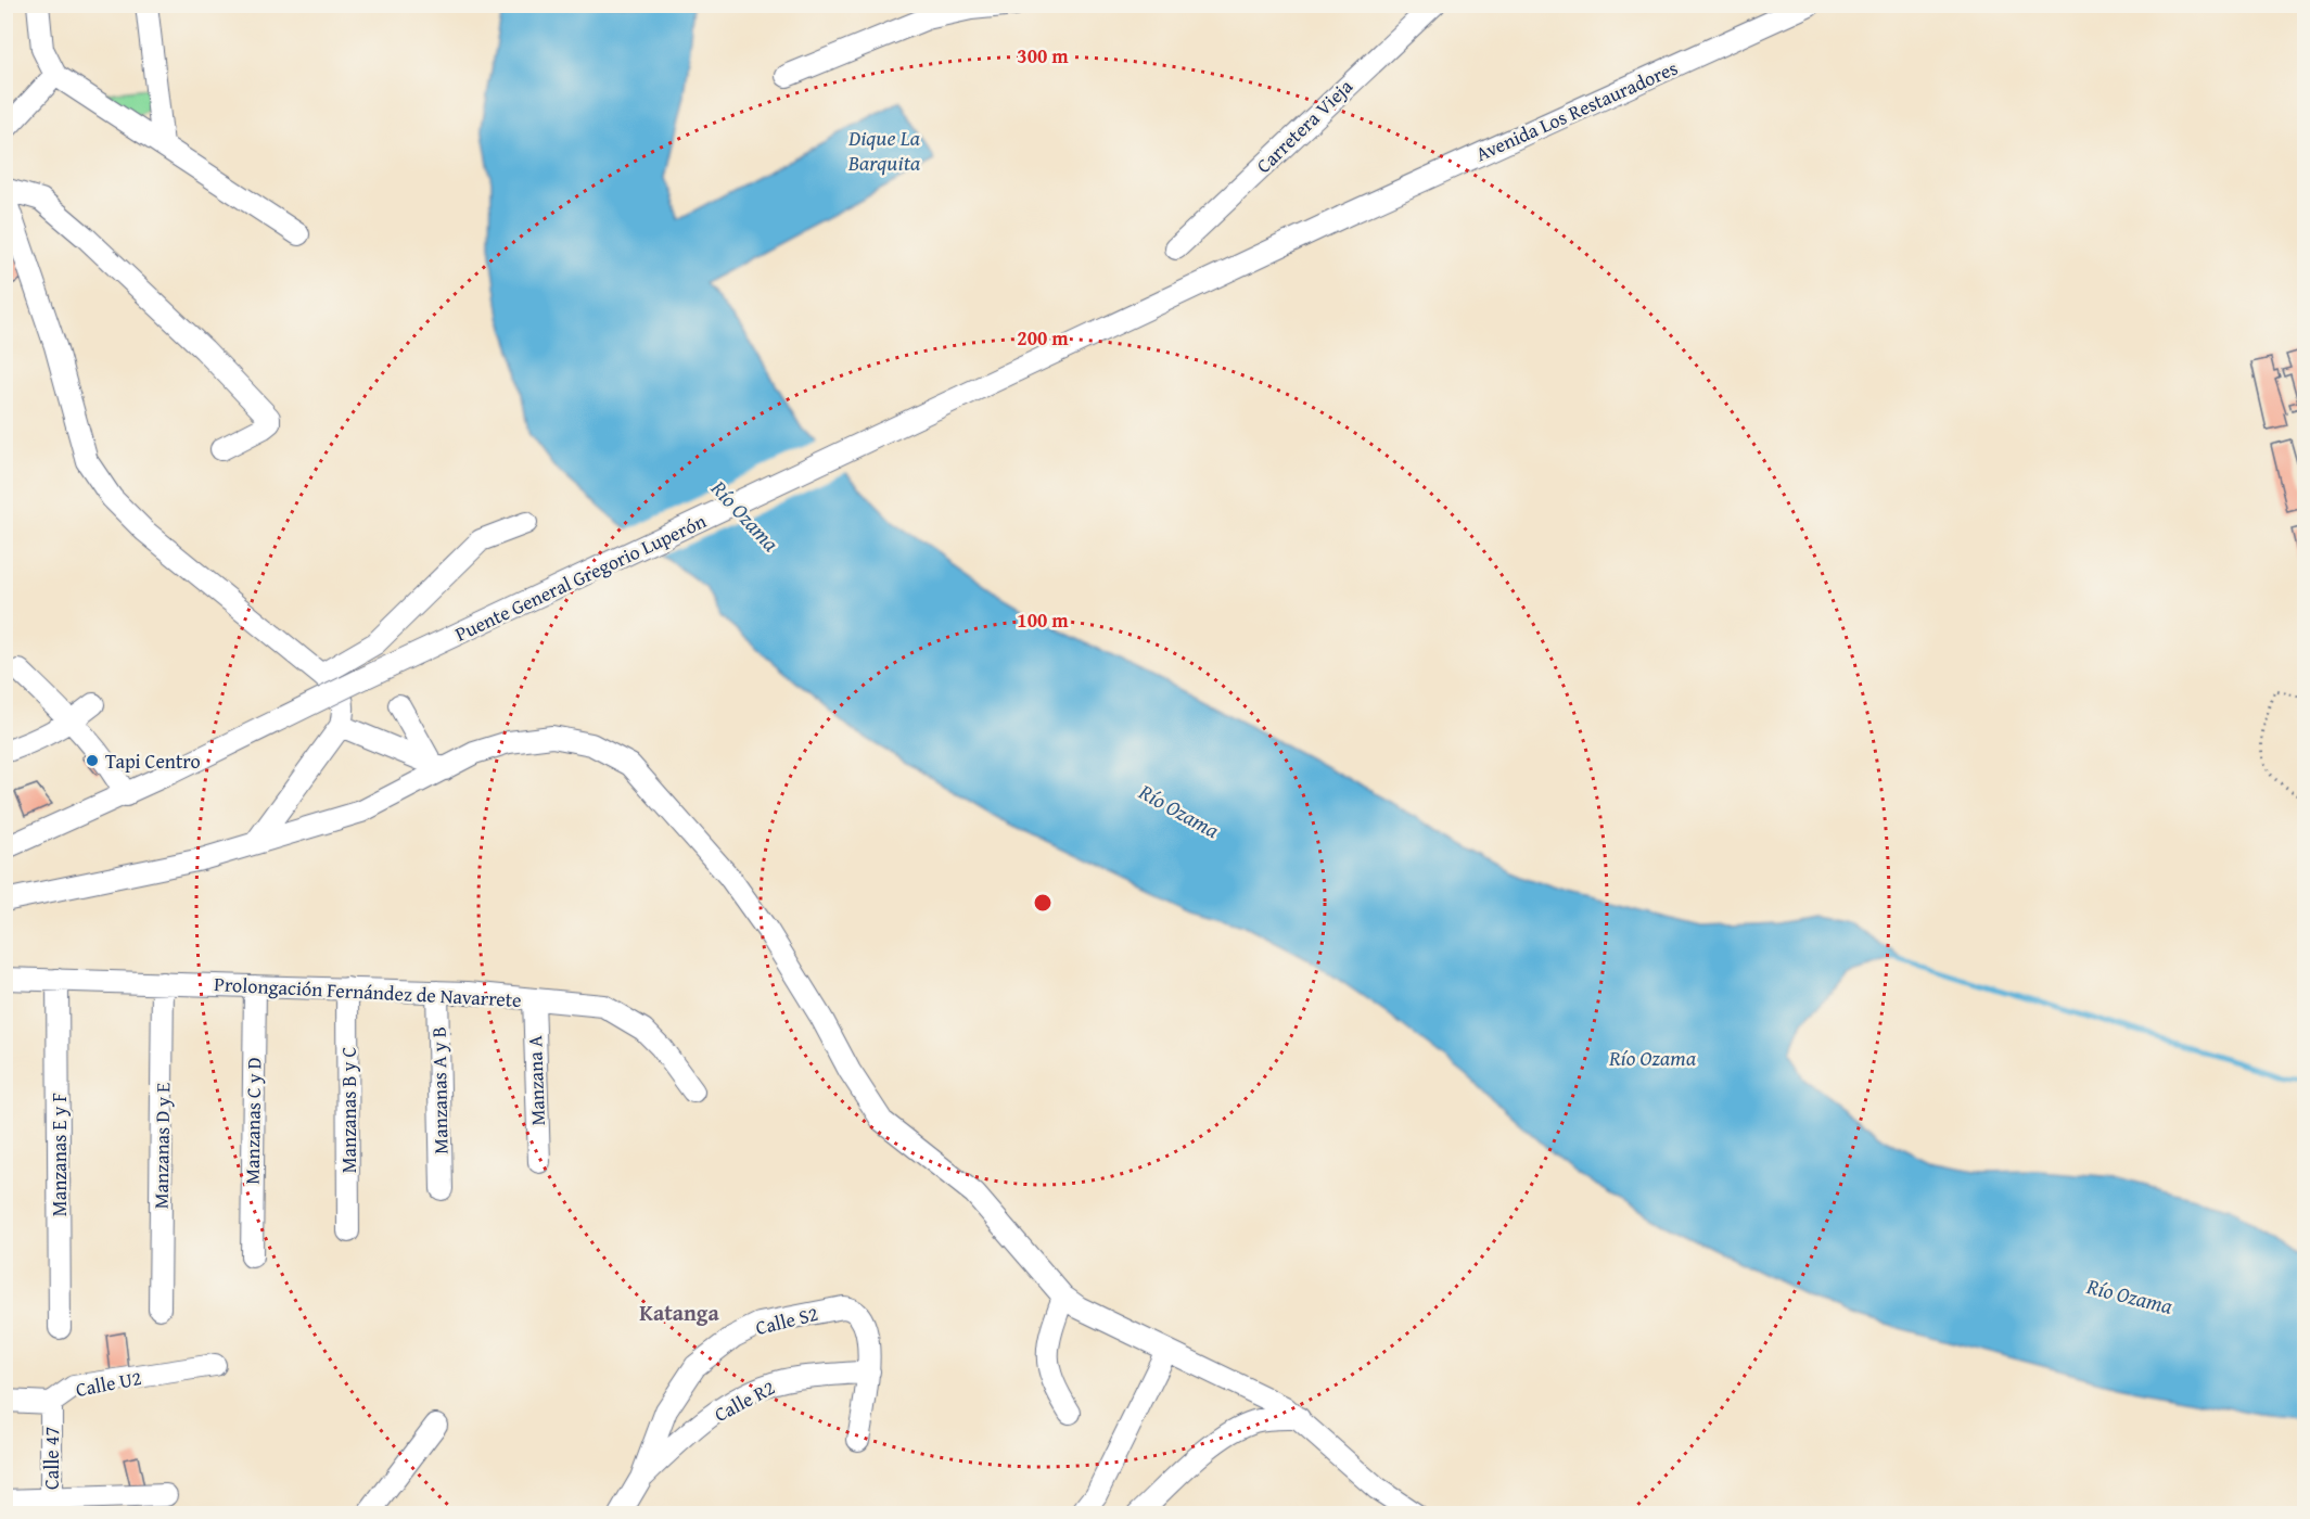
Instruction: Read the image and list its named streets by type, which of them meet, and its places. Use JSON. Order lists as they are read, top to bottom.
{
  "streets": {
    "street": [
      "Avenida Los Restauradores",
      "Carretera Vieja",
      "Puente General Gregorio Luperón",
      "Prolongación Fernández de Navarrete",
      "Manzana A",
      "Manzanas A y B",
      "Manzanas B y C",
      "Manzanas C y D",
      "Manzanas D y E",
      "Manzanas E y F",
      "Calle S2",
      "Calle U2",
      "Calle R2",
      "Calle 47"
    ]
  },
  "crossings": [
    ["Avenida Los Restauradores", "Puente General Gregorio Luperón"],
    ["Prolongación Fernández de Navarrete", "Manzana A"],
    ["Prolongación Fernández de Navarrete", "Manzanas A y B"],
    ["Prolongación Fernández de Navarrete", "Manzanas B y C"],
    ["Prolongación Fernández de Navarrete", "Manzanas C y D"],
    ["Prolongación Fernández de Navarrete", "Manzanas D y E"],
    ["Prolongación Fernández de Navarrete", "Manzanas E y F"],
    ["Calle S2", "Calle R2"],
    ["Calle U2", "Calle 47"]
  ],
  "districts": ["Katanga"],
  "water": ["Dique La Barquita", "Río Ozama"],
  "places": ["Tapi Centro"],
  "rings": ["300 m", "200 m", "100 m"]
}
